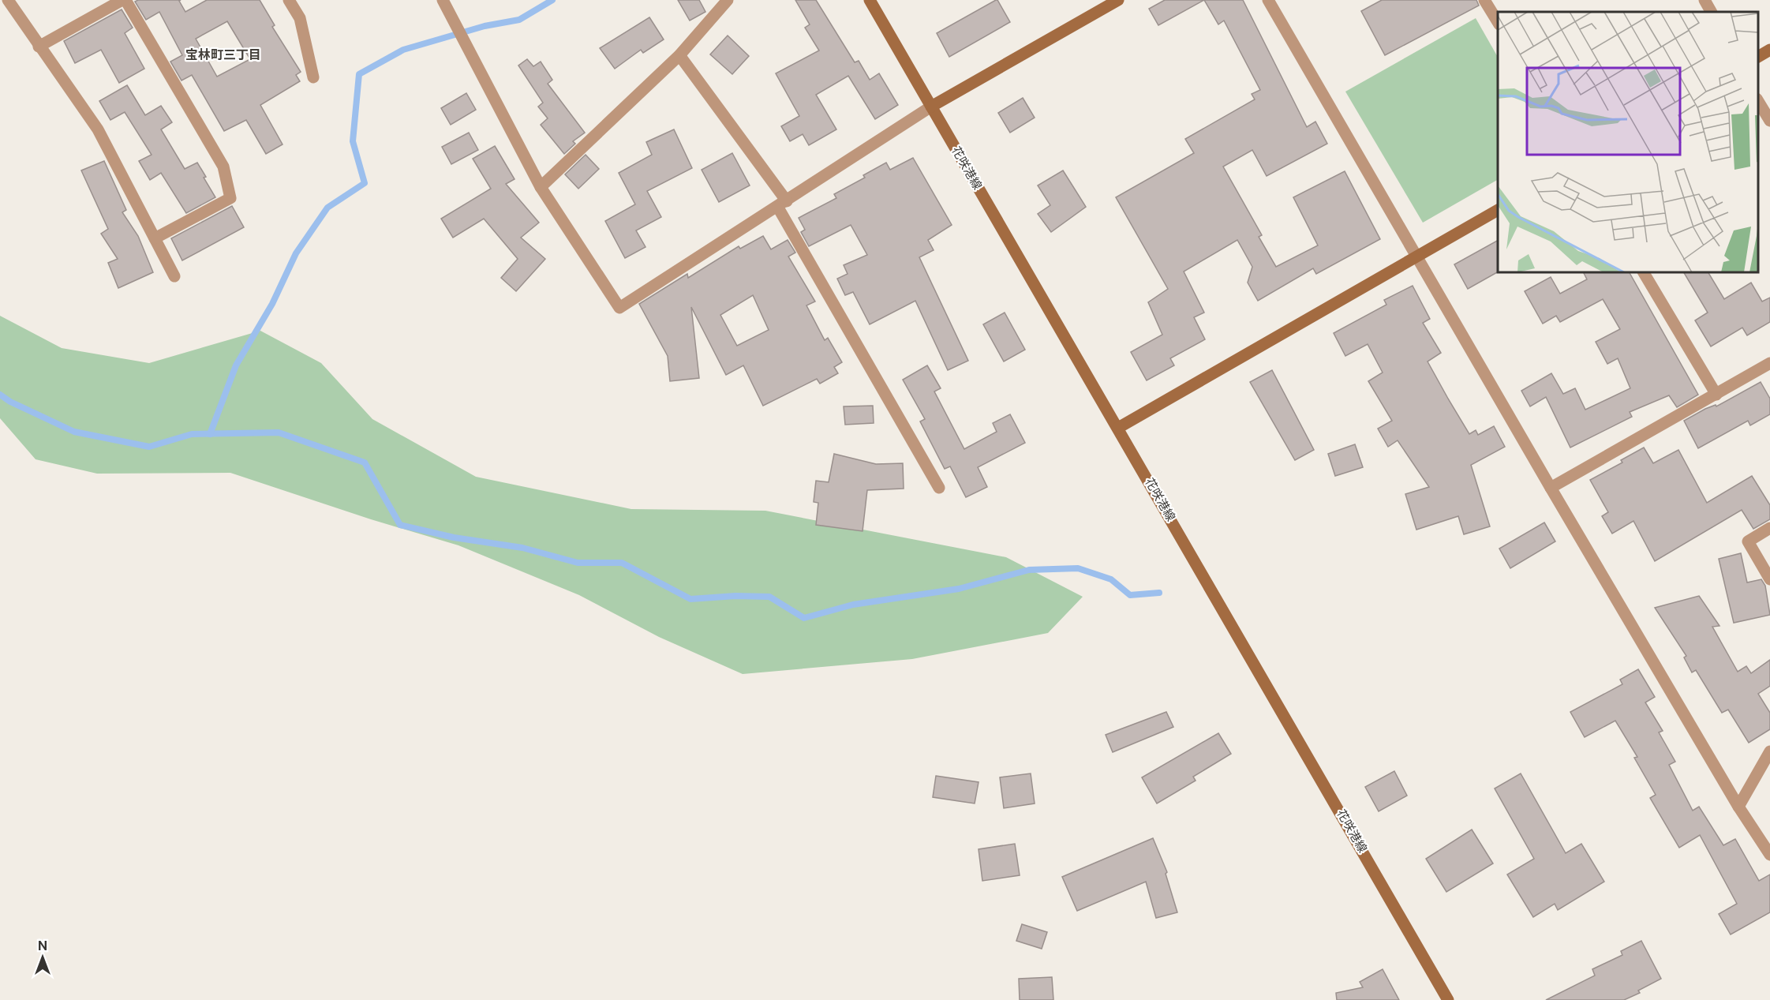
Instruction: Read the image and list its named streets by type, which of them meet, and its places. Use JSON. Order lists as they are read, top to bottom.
{
  "streets": {
    "main road": ["花咲港線"]
  },
  "districts": ["宝林町三丁目"],
  "north": "top"
}
